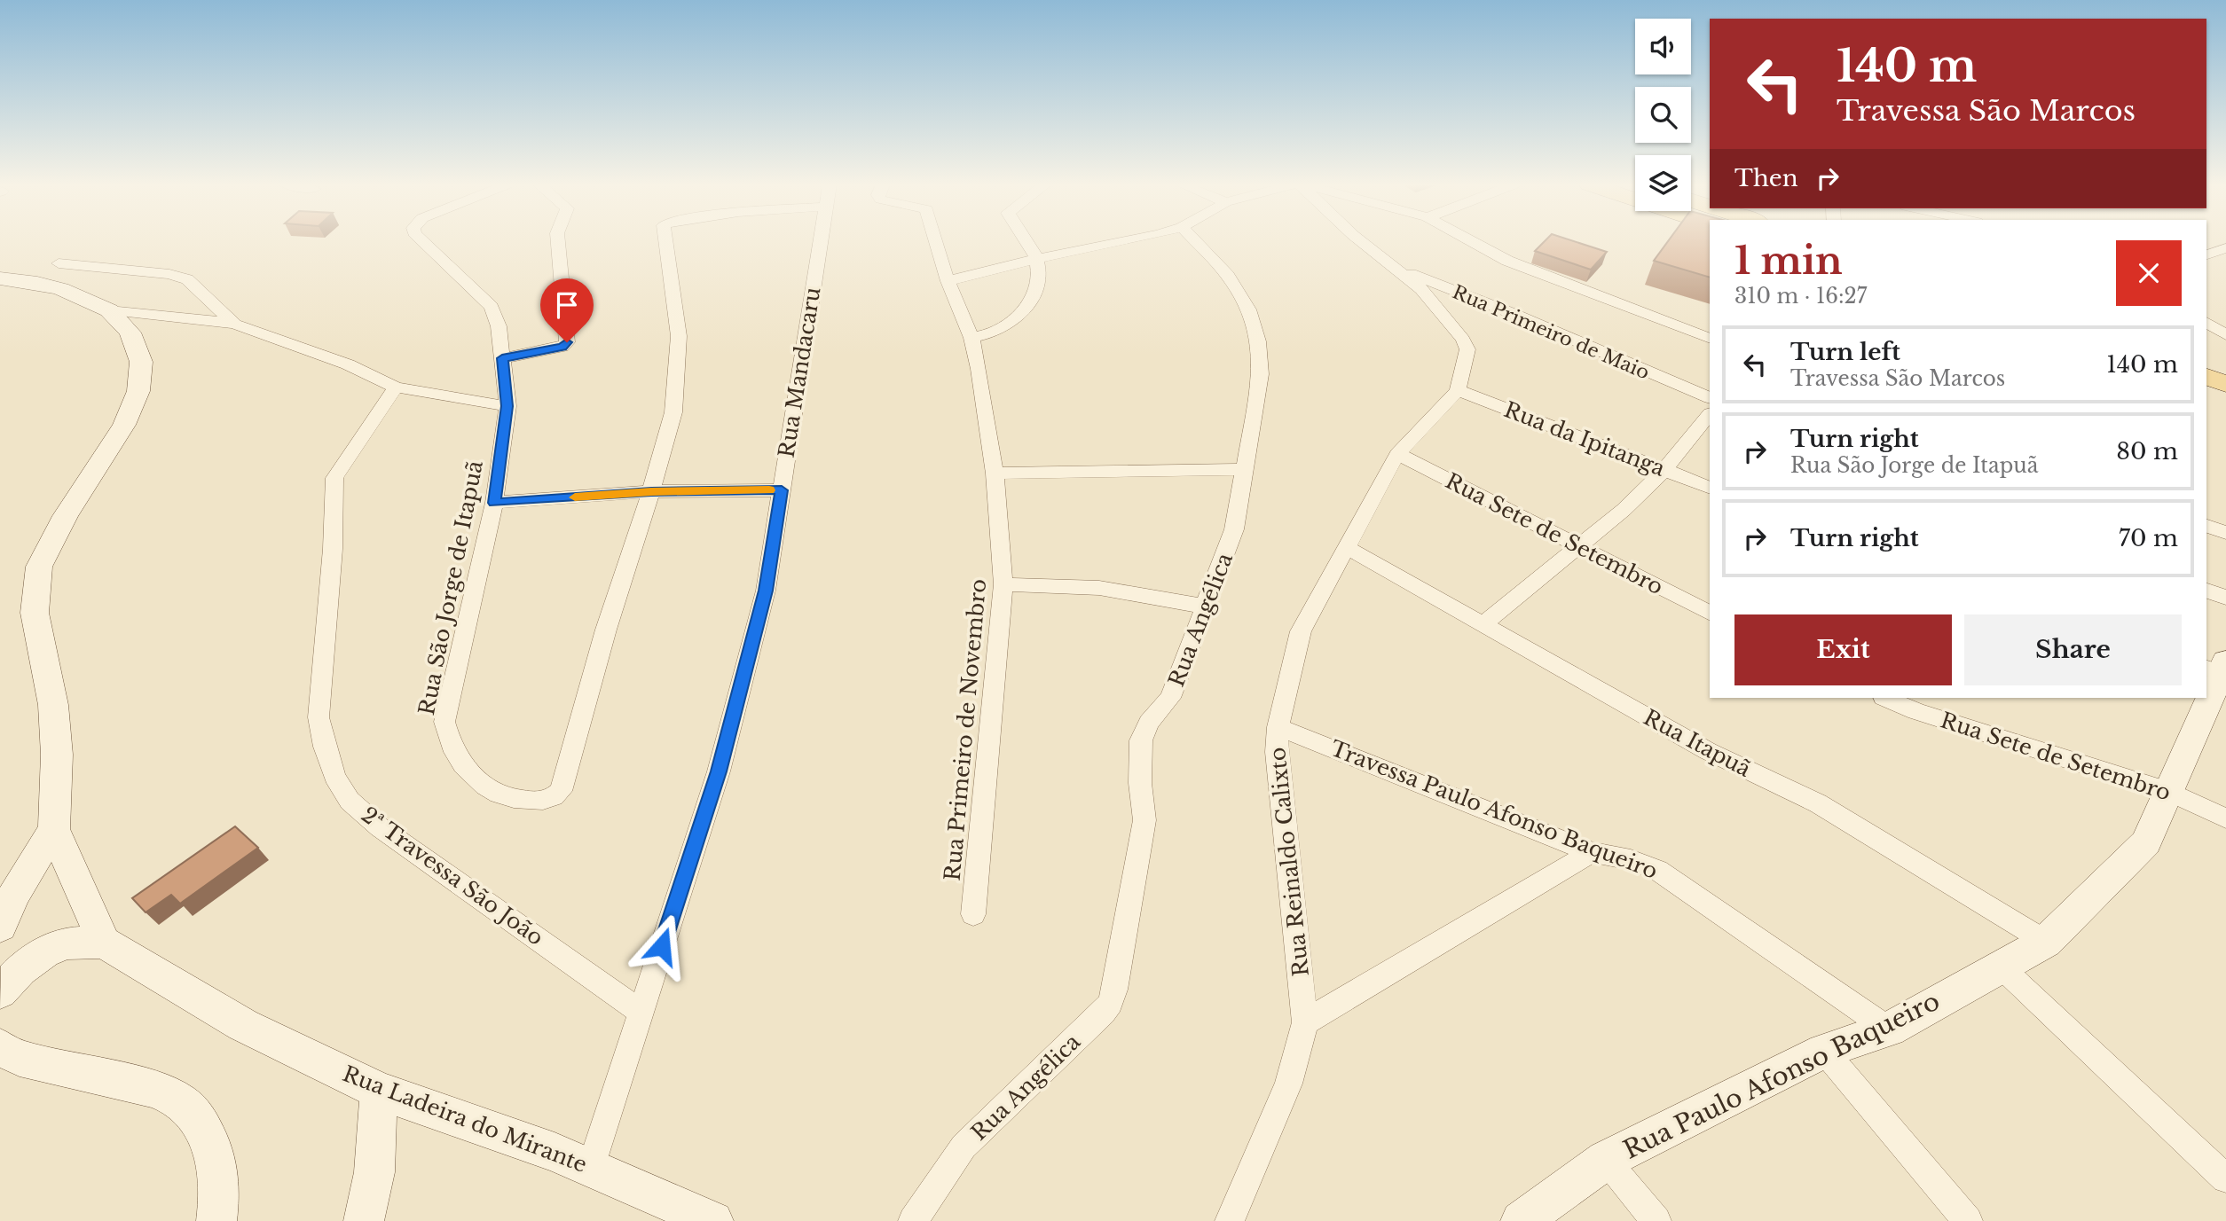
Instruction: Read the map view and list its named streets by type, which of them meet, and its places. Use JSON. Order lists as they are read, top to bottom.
{
  "streets": {
    "street": [
      "Rua Primeiro de Maio",
      "Rua Mandacaru",
      "Rua da Ipitanga",
      "Rua Sete de Setembro",
      "Rua São Jorge de Itapuã",
      "Rua Angélica",
      "Rua Primeiro de Novembro",
      "Rua Itapuã",
      "Travessa Paulo Afonso Baqueiro",
      "Rua Reinaldo Calixto",
      "2ª Travessa São João",
      "Rua Paulo Afonso Baqueiro",
      "Rua Ladeira do Mirante"
    ]
  },
  "crossings": [
    ["Rua Mandacaru", "2ª Travessa São João"],
    ["Rua Mandacaru", "Rua Ladeira do Mirante"],
    ["Rua da Ipitanga", "Rua Reinaldo Calixto"],
    ["Rua Sete de Setembro", "Rua Reinaldo Calixto"],
    ["Rua Sete de Setembro", "Rua Paulo Afonso Baqueiro"],
    ["Rua Itapuã", "Rua Reinaldo Calixto"],
    ["Rua Itapuã", "Rua Paulo Afonso Baqueiro"],
    ["Travessa Paulo Afonso Baqueiro", "Rua Reinaldo Calixto"],
    ["Travessa Paulo Afonso Baqueiro", "Rua Paulo Afonso Baqueiro"]
  ],
  "page": {
    "turn": ["140 m", "Travessa São Marcos"],
    "then": "Then",
    "heading": ["1 min", "310 m · 16:27"],
    "list": [
      {
        "name": "Turn left",
        "note": "Travessa São Marcos",
        "value": "140 m"
      },
      {
        "name": "Turn right",
        "note": "Rua São Jorge de Itapuã",
        "value": "80 m"
      },
      {
        "name": "Turn right",
        "value": "70 m"
      }
    ],
    "buttons": ["Exit", "Share"]
  }
}
